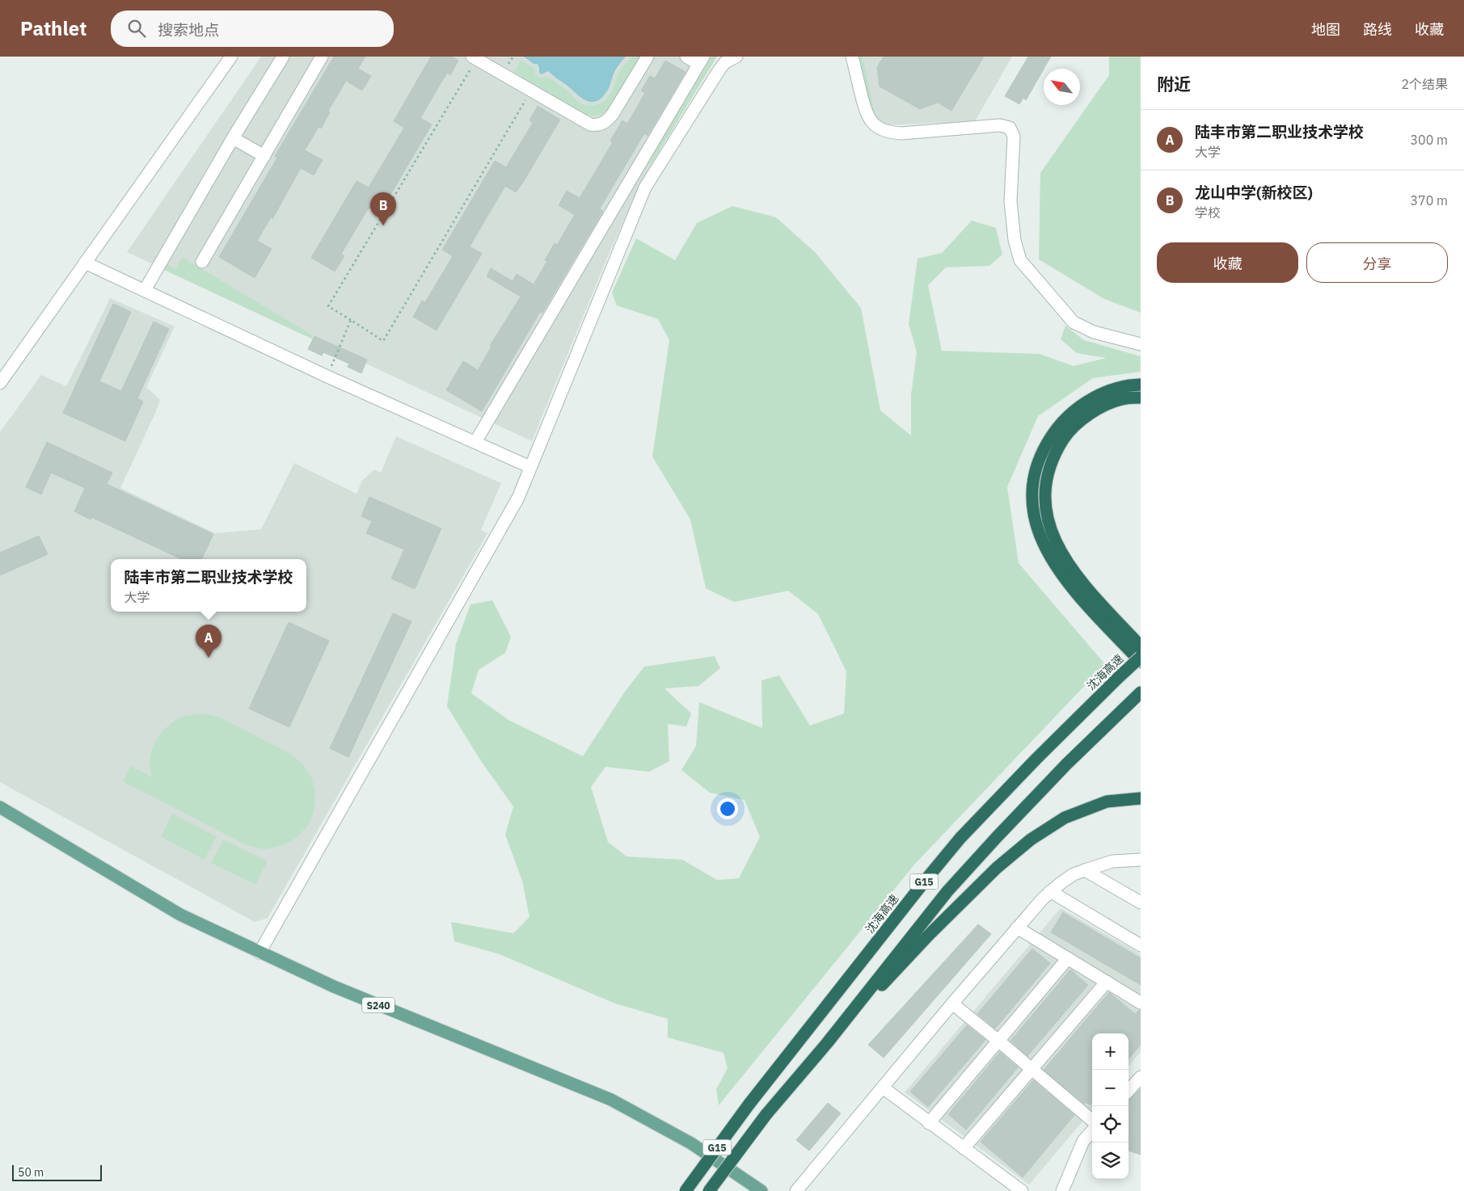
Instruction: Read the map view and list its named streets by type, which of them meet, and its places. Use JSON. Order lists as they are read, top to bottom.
{
  "streets": {
    "highway": ["沈海高速", "G15"],
    "main road": ["S240"]
  },
  "scale_bar": "50 m",
  "north": "top left",
  "page": {
    "header": "Pathlet",
    "search": "搜索地点",
    "nav": ["地图", "路线", "收藏"],
    "heading": ["附近", "2个结果"],
    "list": [
      {
        "mark": "A",
        "name": "陆丰市第二职业技术学校",
        "note": "大学",
        "value": "300 m"
      },
      {
        "mark": "B",
        "name": "龙山中学(新校区)",
        "note": "学校",
        "value": "370 m"
      }
    ],
    "pins": ["B", "A"],
    "buttons": ["收藏", "分享"],
    "popup": ["陆丰市第二职业技术学校", "大学"],
    "map_buttons": ["+", "−"],
    "scale": "50 m"
  }
}
